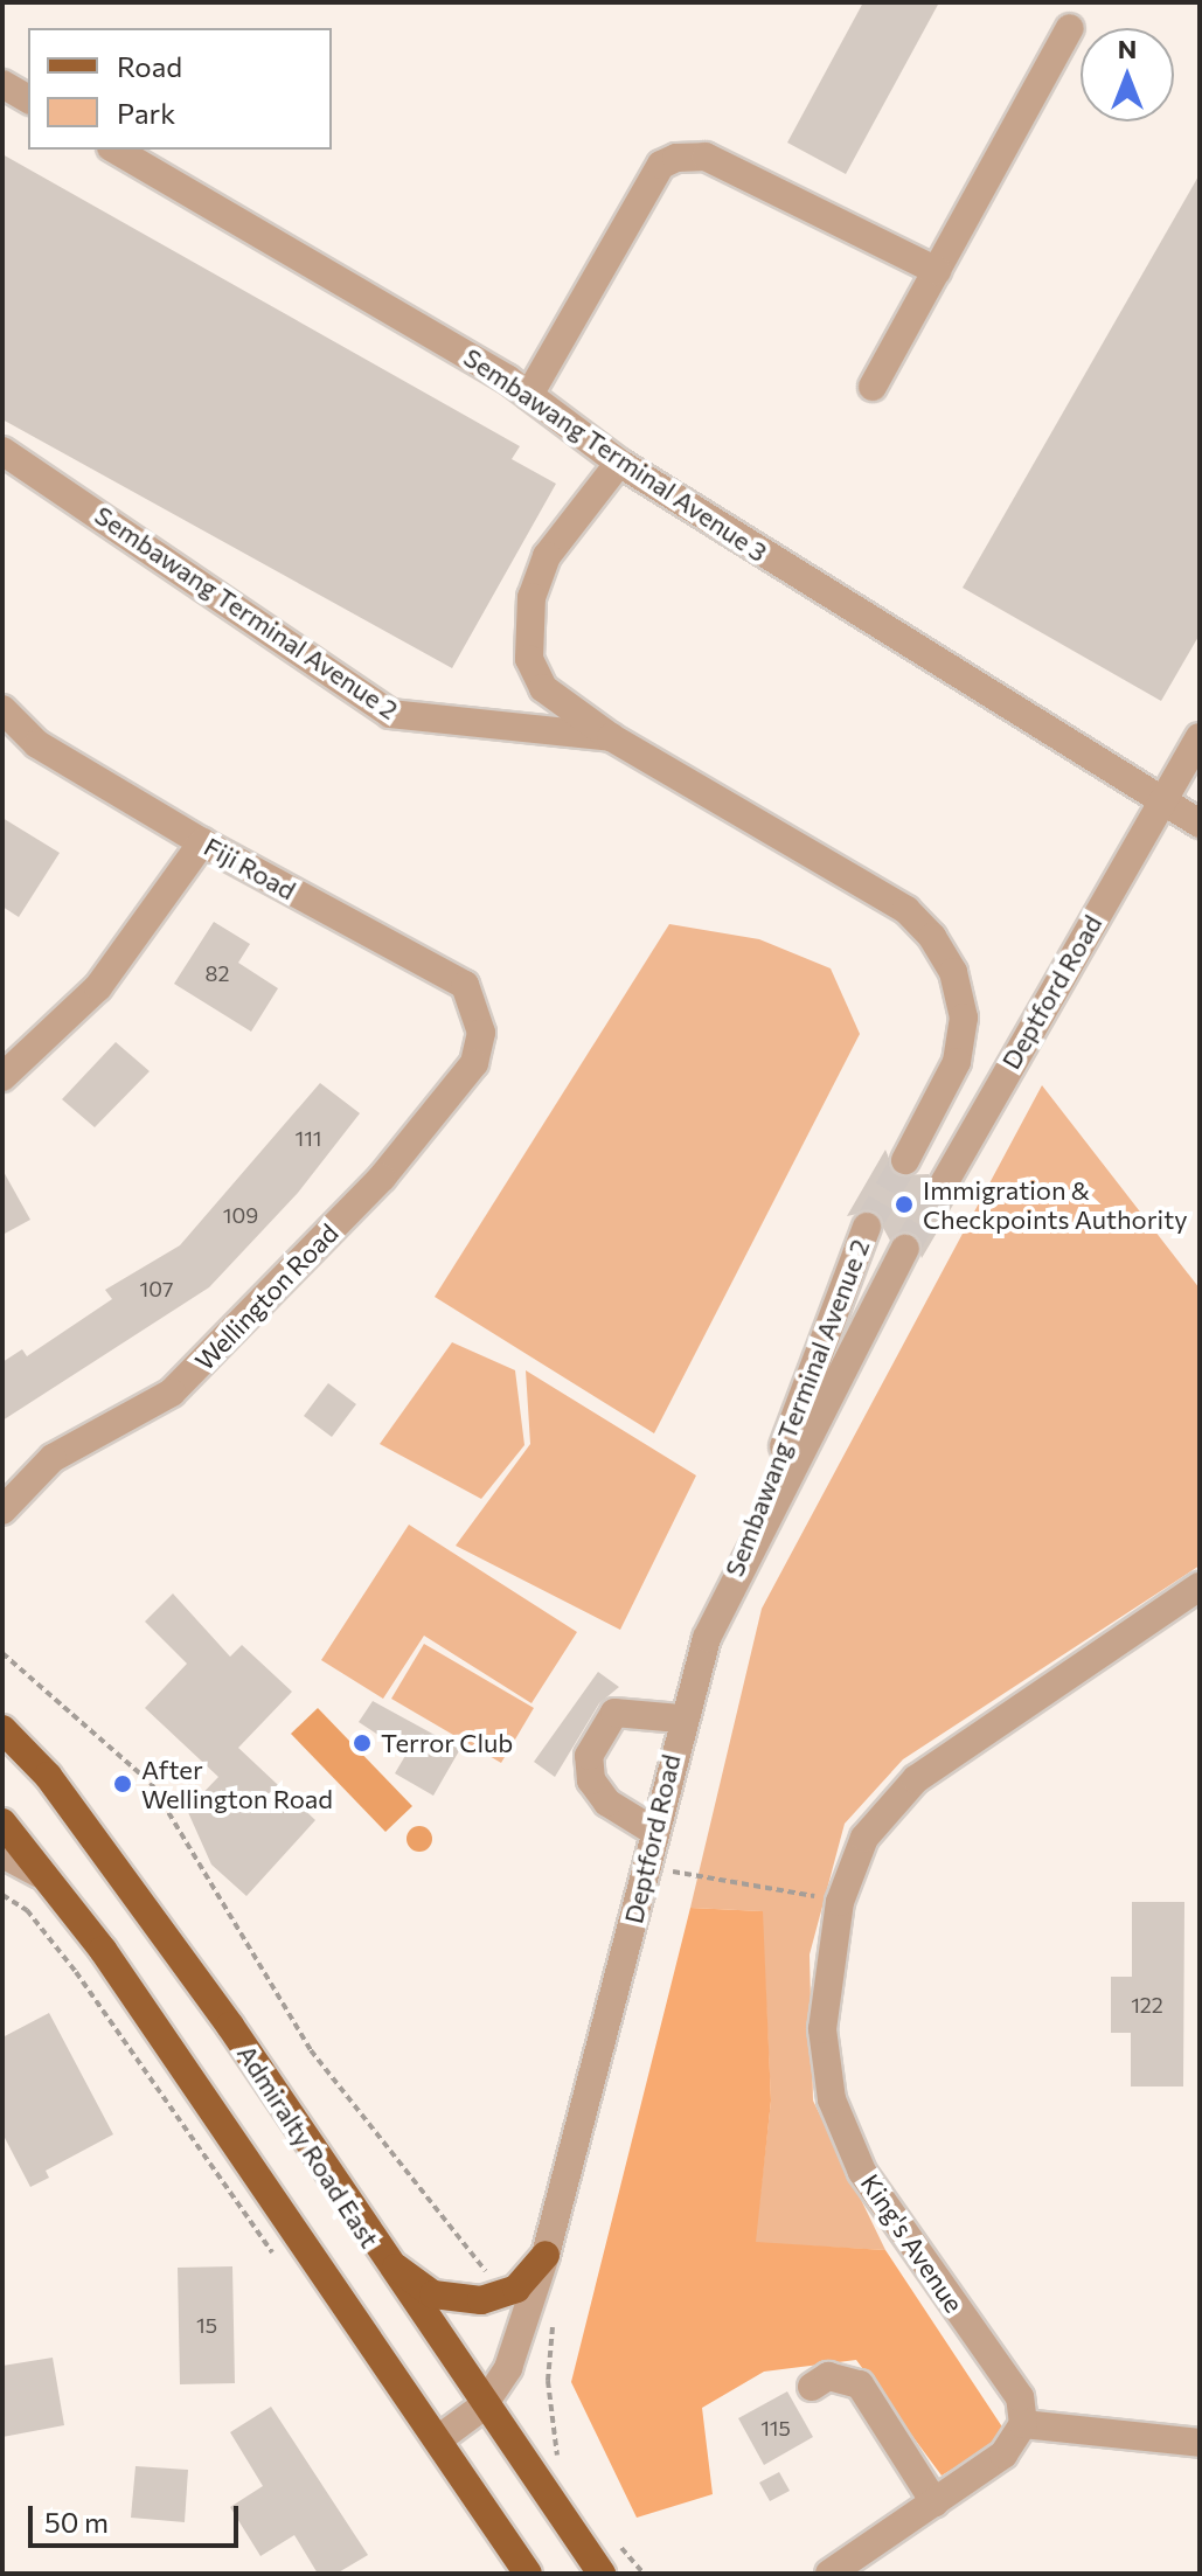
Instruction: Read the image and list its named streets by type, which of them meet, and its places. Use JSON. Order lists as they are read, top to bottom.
{
  "streets": {
    "main road": ["Admiralty Road East"],
    "street": [
      "Sembawang Terminal Avenue 3",
      "Sembawang Terminal Avenue 2",
      "Fiji Road",
      "Deptford Road",
      "Wellington Road",
      "King's Avenue"
    ]
  },
  "crossings": [
    ["Sembawang Terminal Avenue 3", "Deptford Road"],
    ["Sembawang Terminal Avenue 2", "Deptford Road"],
    ["Fiji Road", "Wellington Road"],
    ["Deptford Road", "Admiralty Road East"]
  ],
  "places": ["Immigration & Checkpoints Authority", "Terror Club", "After Wellington Road"],
  "house_numbers": [
    "82",
    "111",
    "109",
    "107",
    "122",
    "15",
    "115"
  ],
  "legend": ["Road", "Park"],
  "scale_bar": "50 m",
  "north": "top"
}
